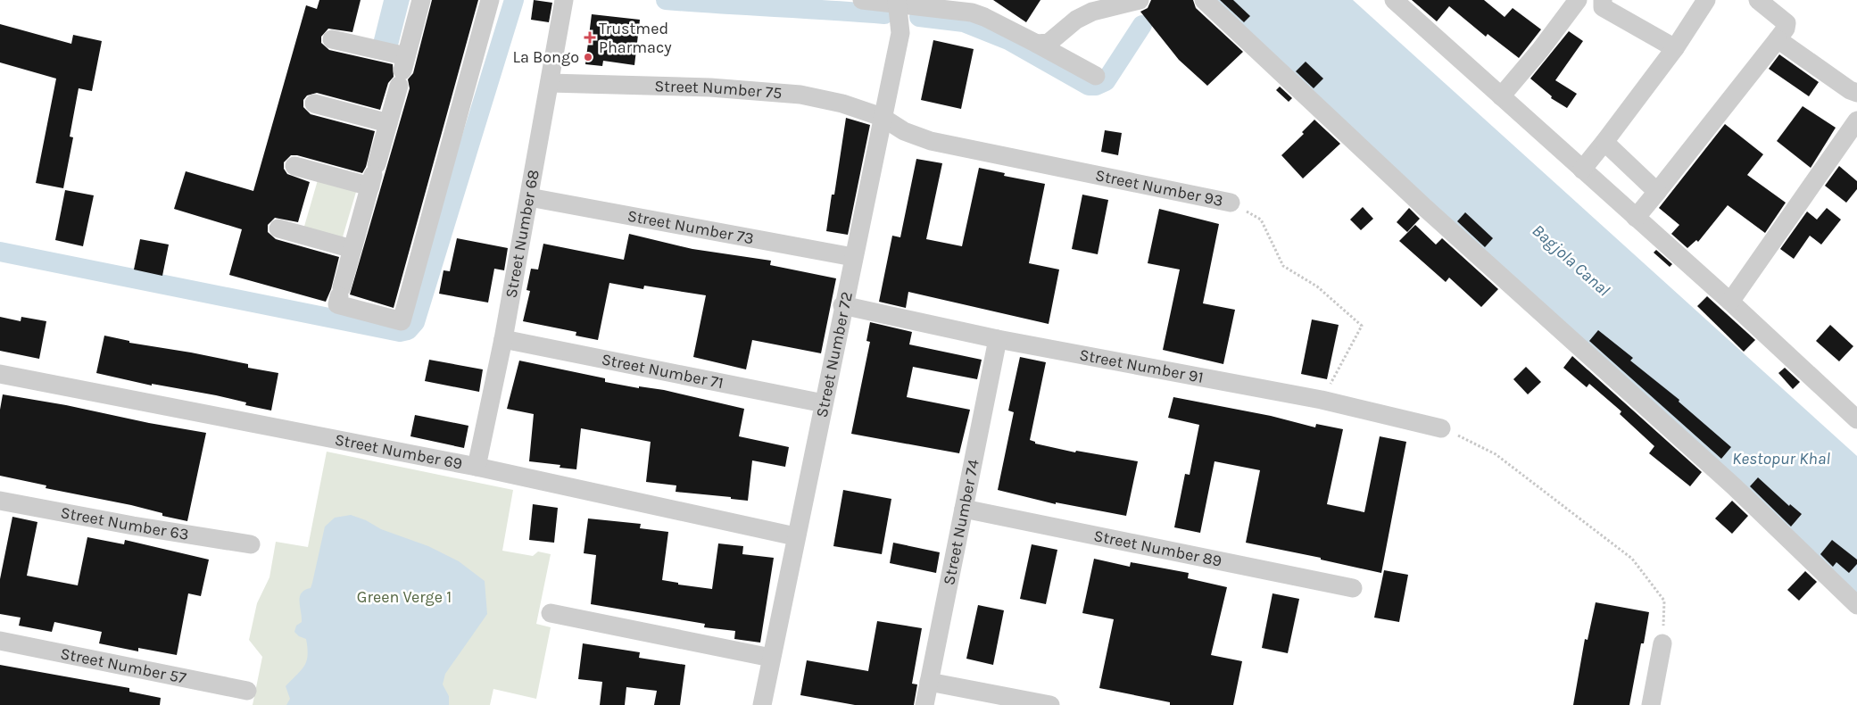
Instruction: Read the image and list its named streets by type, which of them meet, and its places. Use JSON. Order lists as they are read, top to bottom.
{
  "streets": {
    "street": [
      "Street Number 75",
      "Street Number 93",
      "Street Number 73",
      "Street Number 68",
      "Street Number 72",
      "Street Number 91",
      "Street Number 71",
      "Street Number 69",
      "Street Number 74",
      "Street Number 63",
      "Street Number 89",
      "Street Number 57"
    ]
  },
  "crossings": [
    ["Street Number 75", "Street Number 93"],
    ["Street Number 75", "Street Number 68"],
    ["Street Number 75", "Street Number 72"],
    ["Street Number 93", "Street Number 72"],
    ["Street Number 93", "Street Number 91"],
    ["Street Number 73", "Street Number 68"],
    ["Street Number 73", "Street Number 72"],
    ["Street Number 68", "Street Number 71"],
    ["Street Number 68", "Street Number 69"],
    ["Street Number 72", "Street Number 91"],
    ["Street Number 72", "Street Number 71"],
    ["Street Number 72", "Street Number 69"],
    ["Street Number 91", "Street Number 74"],
    ["Street Number 74", "Street Number 89"]
  ],
  "water": ["Bagjola Canal", "Kestopur Khal"],
  "parks": ["Green Verge 1"],
  "places": {
    "health": ["Trustmed Pharmacy"],
    "other": ["La Bongo"]
  }
}
